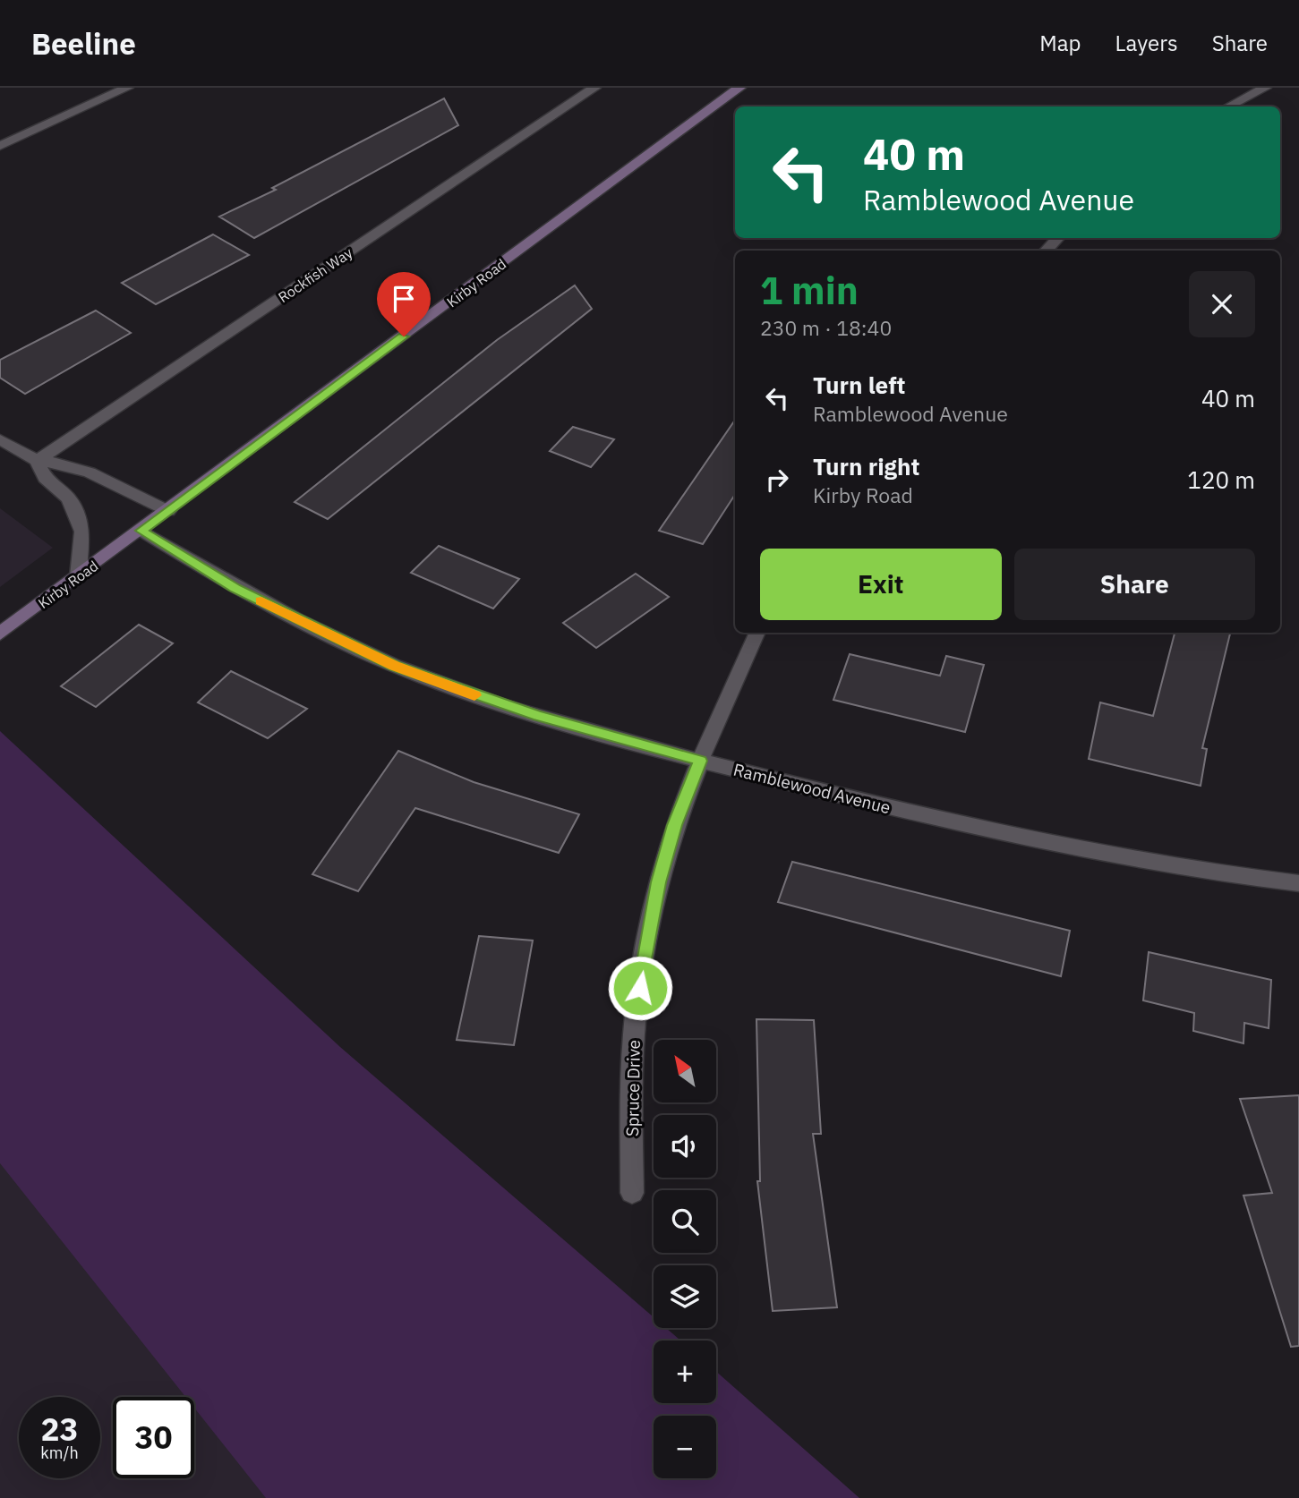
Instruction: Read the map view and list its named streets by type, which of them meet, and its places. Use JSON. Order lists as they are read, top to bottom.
{
  "streets": {
    "main road": ["Kirby Road"],
    "street": ["Rockfish Way", "Ramblewood Avenue", "Spruce Drive"]
  },
  "crossings": [
    ["Kirby Road", "Ramblewood Avenue"],
    ["Ramblewood Avenue", "Spruce Drive"]
  ],
  "north": "top left",
  "page": {
    "header": "Beeline",
    "nav": ["Map", "Layers", "Share"],
    "turn": ["40 m", "Ramblewood Avenue"],
    "heading": ["1 min", "230 m · 18:40"],
    "list": [
      {
        "name": "Turn left",
        "note": "Ramblewood Avenue",
        "value": "40 m"
      },
      {
        "name": "Turn right",
        "note": "Kirby Road",
        "value": "120 m"
      }
    ],
    "buttons": ["Exit", "Share"],
    "map_buttons": ["+", "−"],
    "speed": "23 km/h",
    "limit": "30"
  }
}
